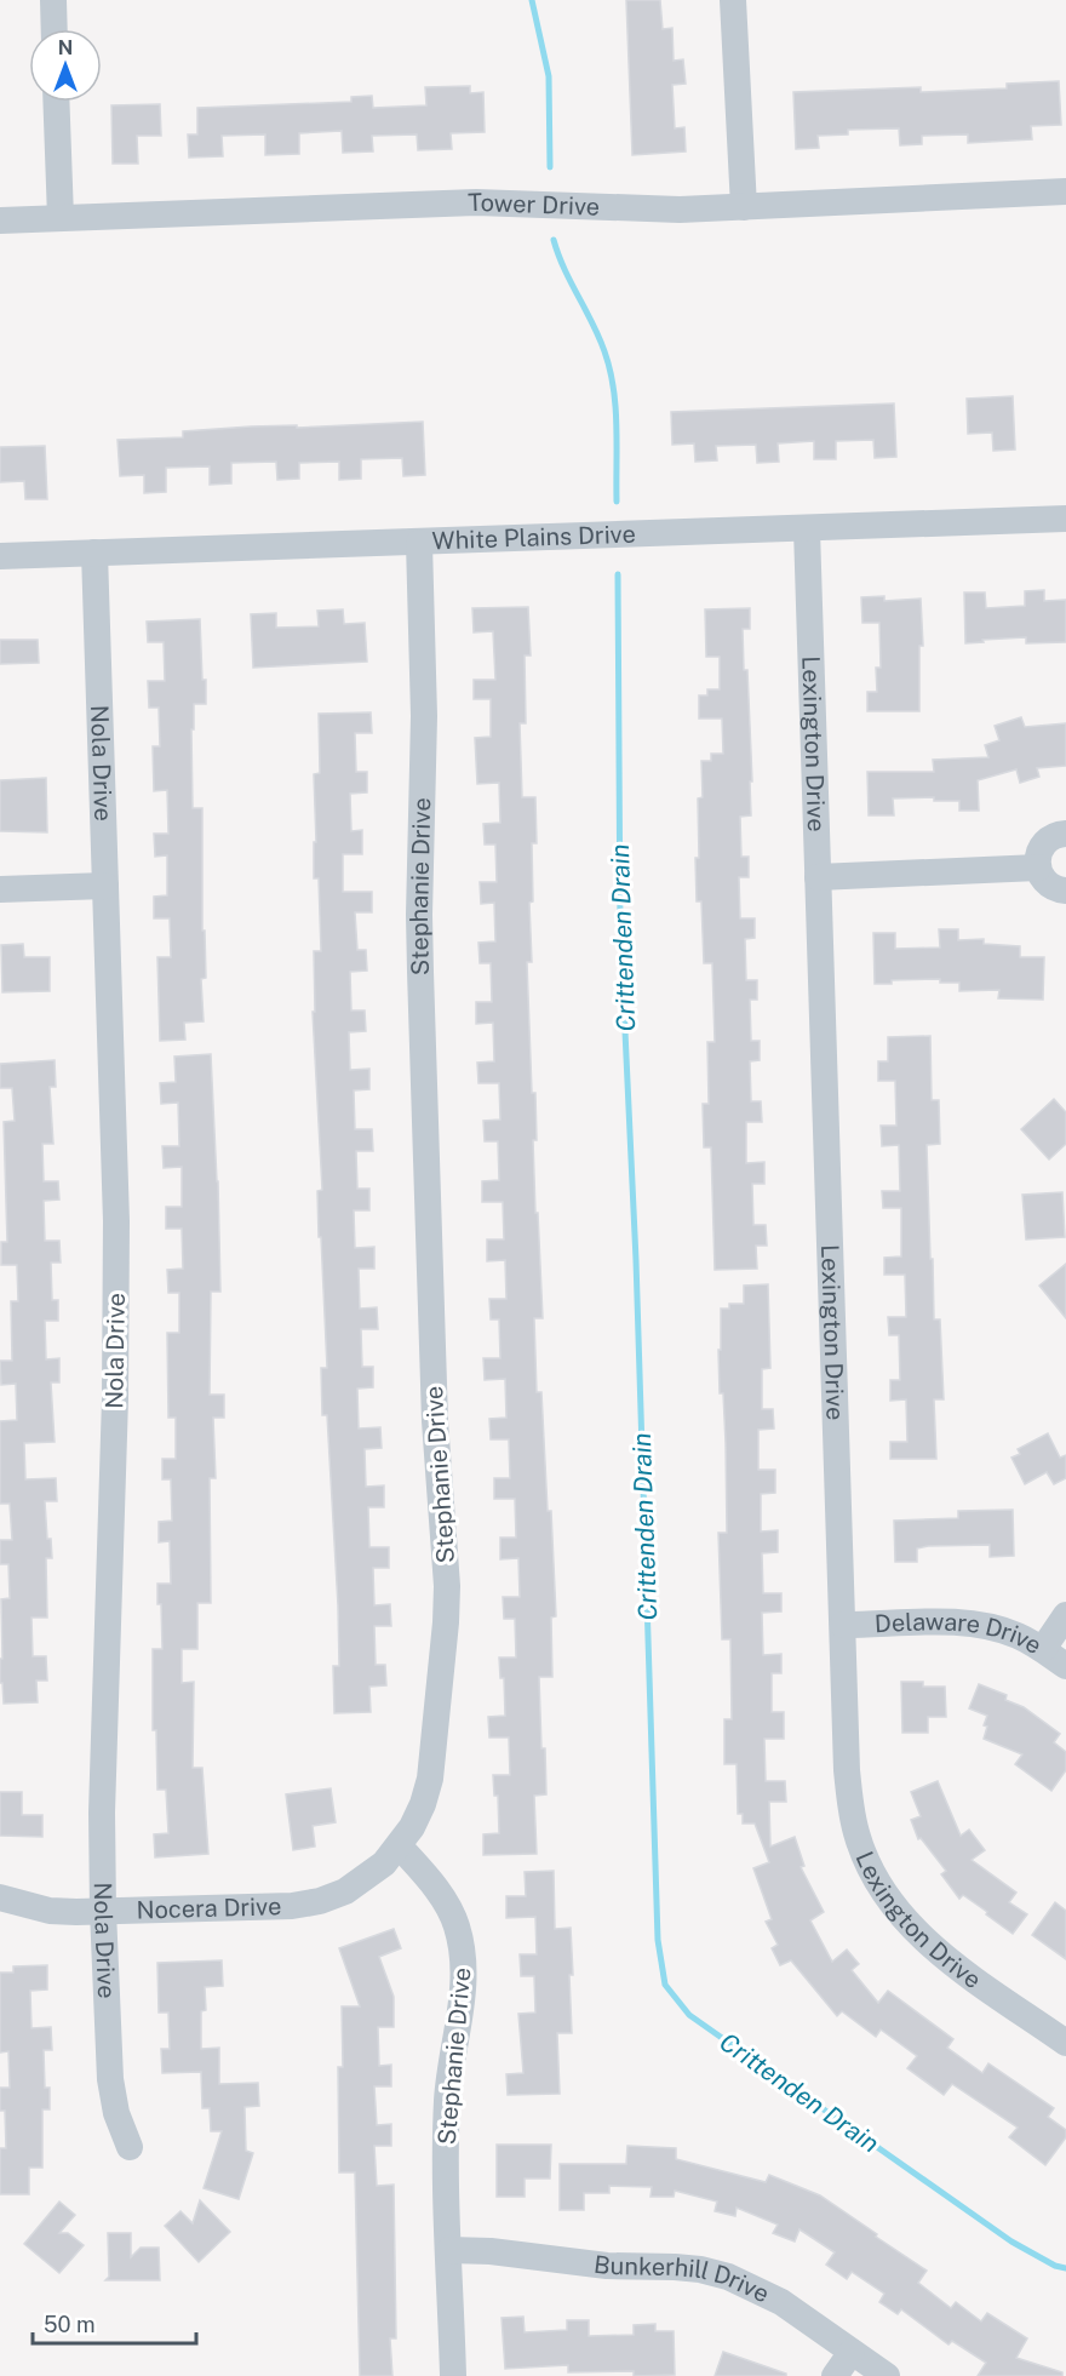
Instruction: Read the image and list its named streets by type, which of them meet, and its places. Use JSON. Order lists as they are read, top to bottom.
{
  "streets": {
    "street": [
      "Tower Drive",
      "White Plains Drive",
      "Lexington Drive",
      "Nola Drive",
      "Stephanie Drive",
      "Delaware Drive",
      "Nocera Drive",
      "Bunkerhill Drive"
    ]
  },
  "crossings": [
    ["White Plains Drive", "Lexington Drive"],
    ["White Plains Drive", "Nola Drive"],
    ["White Plains Drive", "Stephanie Drive"],
    ["Lexington Drive", "Delaware Drive"],
    ["Nola Drive", "Nocera Drive"],
    ["Stephanie Drive", "Nocera Drive"],
    ["Stephanie Drive", "Bunkerhill Drive"]
  ],
  "water": ["Crittenden Drain"],
  "scale_bar": "50 m",
  "north": "top"
}
